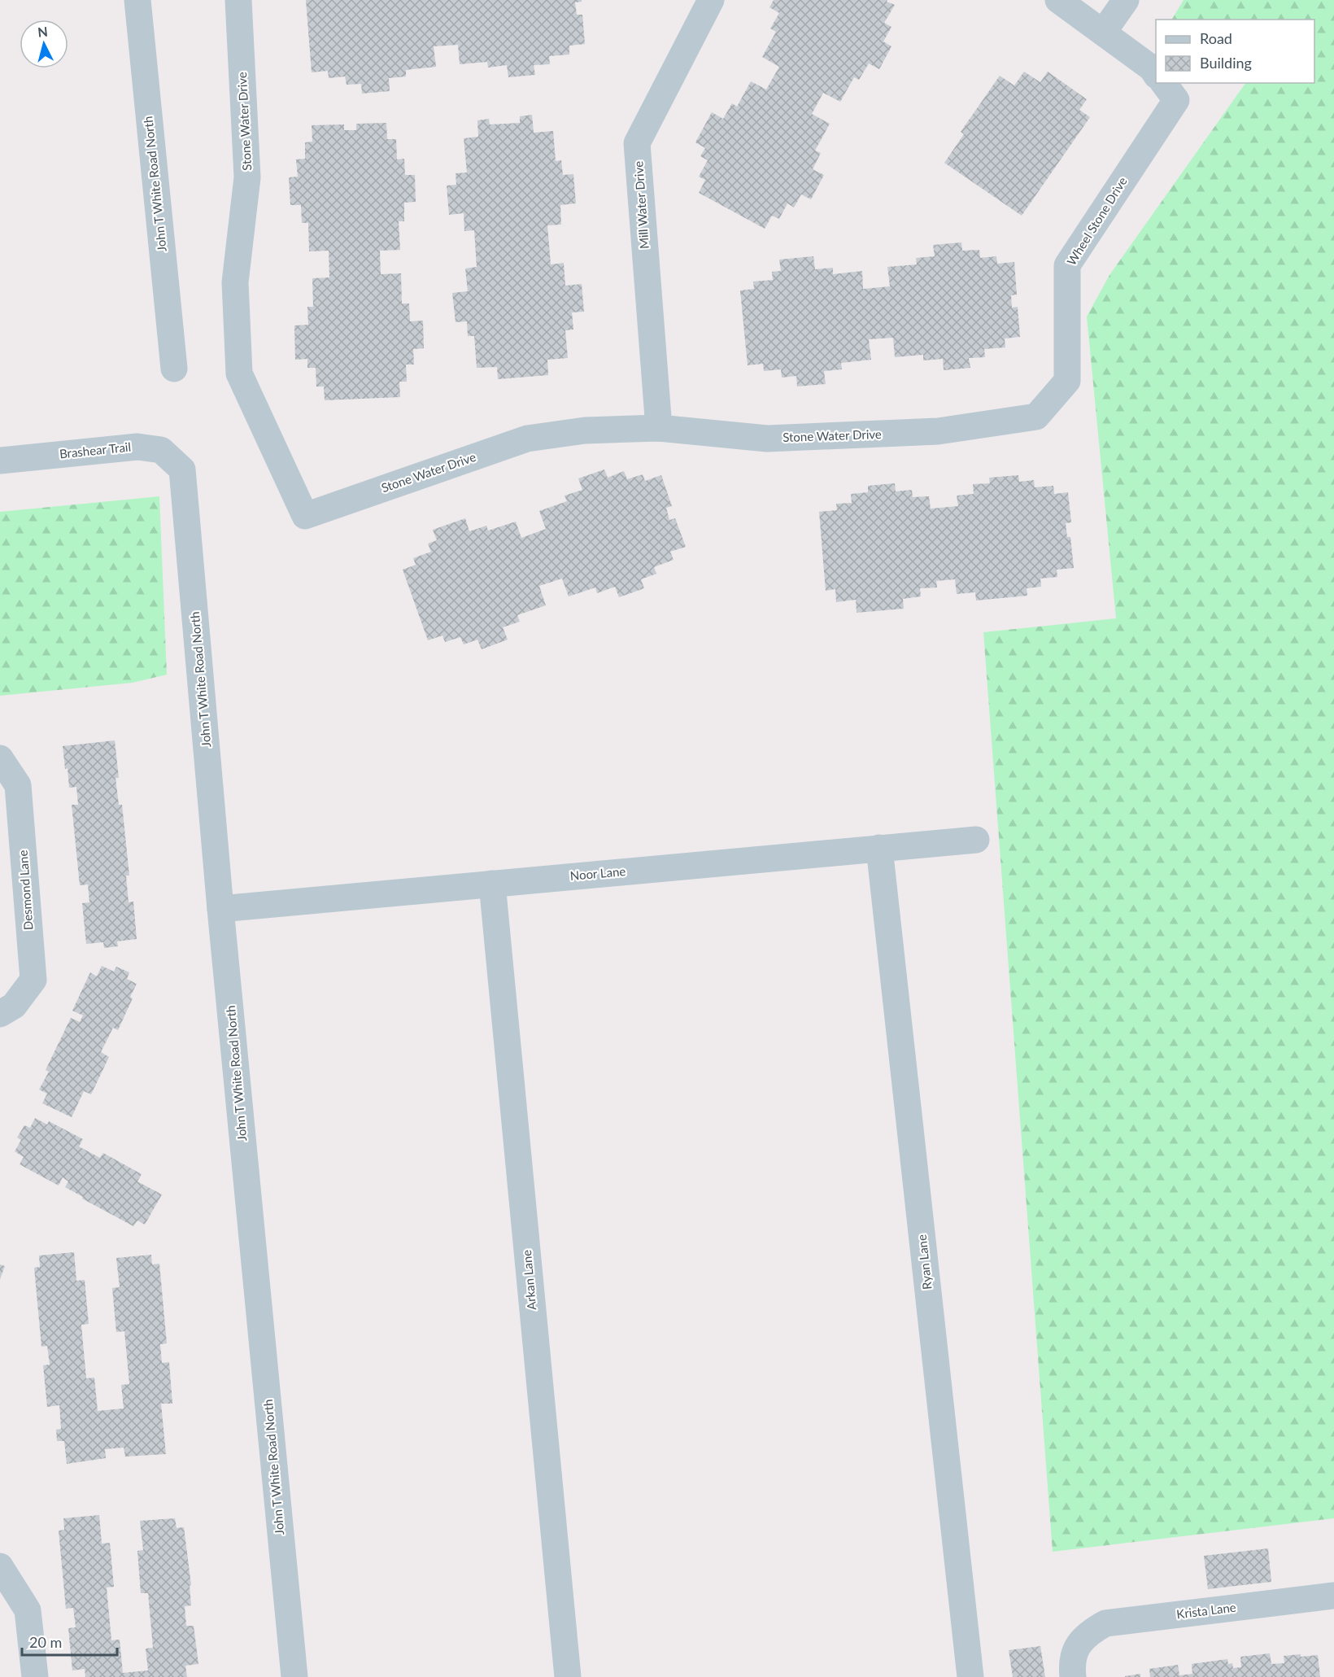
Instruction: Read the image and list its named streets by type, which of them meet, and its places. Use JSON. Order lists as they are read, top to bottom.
{
  "streets": {
    "street": [
      "Stone Water Drive",
      "John T White Road North",
      "Mill Water Drive",
      "Wheel Stone Drive",
      "Brashear Trail",
      "Noor Lane",
      "Desmond Lane",
      "Ryan Lane",
      "Arkan Lane",
      "Krista Lane"
    ]
  },
  "crossings": [
    ["Stone Water Drive", "Mill Water Drive"],
    ["Stone Water Drive", "Wheel Stone Drive"],
    ["John T White Road North", "Brashear Trail"],
    ["John T White Road North", "Noor Lane"],
    ["Noor Lane", "Ryan Lane"],
    ["Noor Lane", "Arkan Lane"]
  ],
  "legend": ["Road", "Building"],
  "scale_bar": "20 m",
  "north": "top"
}
